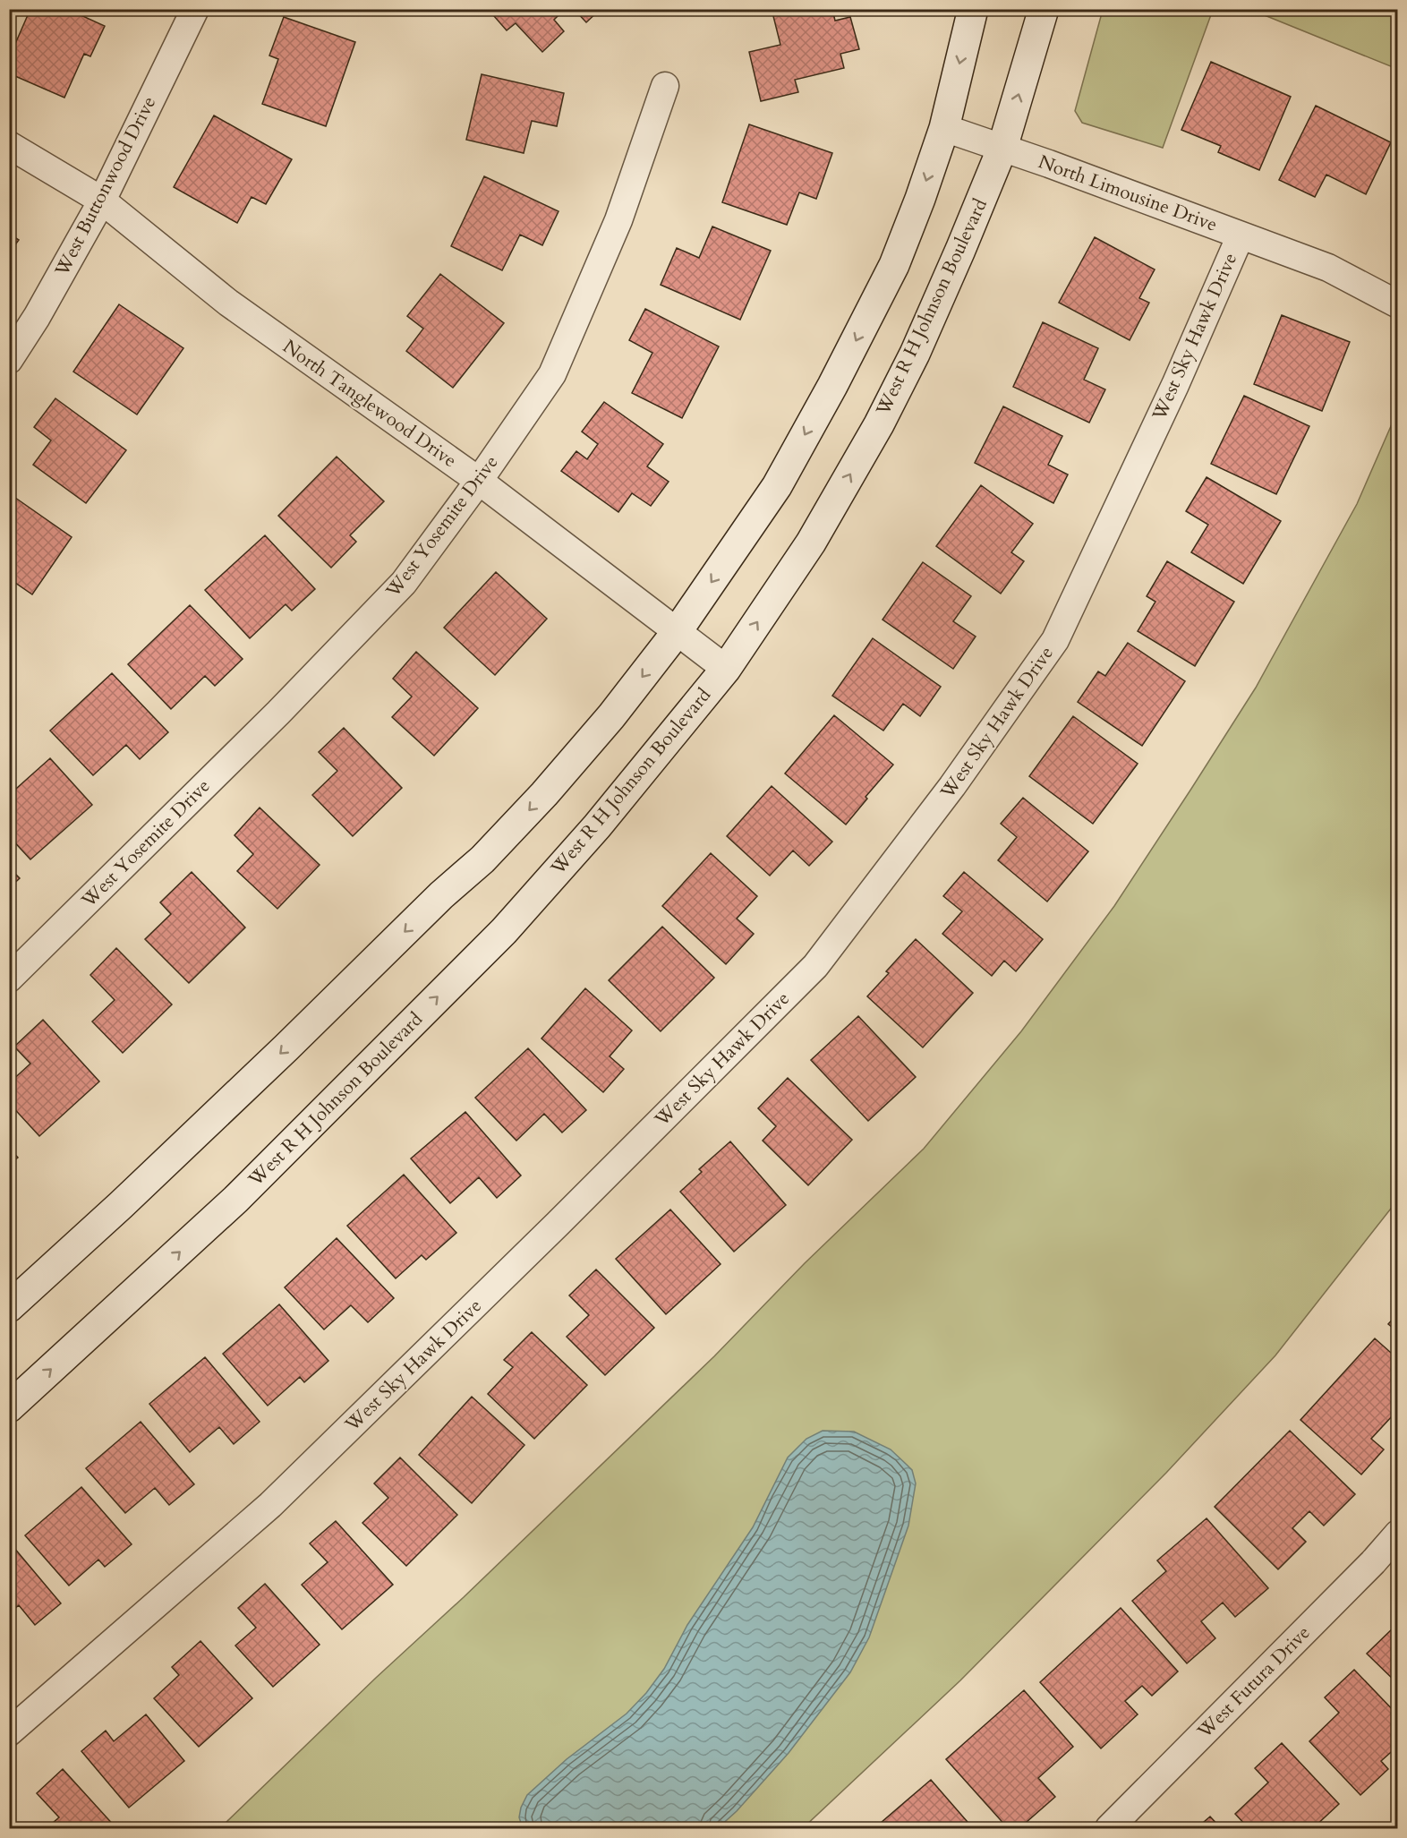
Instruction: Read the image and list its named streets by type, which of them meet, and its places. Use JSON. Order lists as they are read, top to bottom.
{
  "streets": {
    "main road": ["West R H Johnson Boulevard"],
    "street": [
      "West Buttonwood Drive",
      "North Limousine Drive",
      "West Sky Hawk Drive",
      "North Tanglewood Drive",
      "West Yosemite Drive",
      "West Futura Drive"
    ]
  },
  "crossings": [
    ["West Buttonwood Drive", "North Tanglewood Drive"],
    ["North Limousine Drive", "West R H Johnson Boulevard"],
    ["North Limousine Drive", "West Sky Hawk Drive"],
    ["West R H Johnson Boulevard", "North Tanglewood Drive"],
    ["North Tanglewood Drive", "West Yosemite Drive"]
  ]
}
